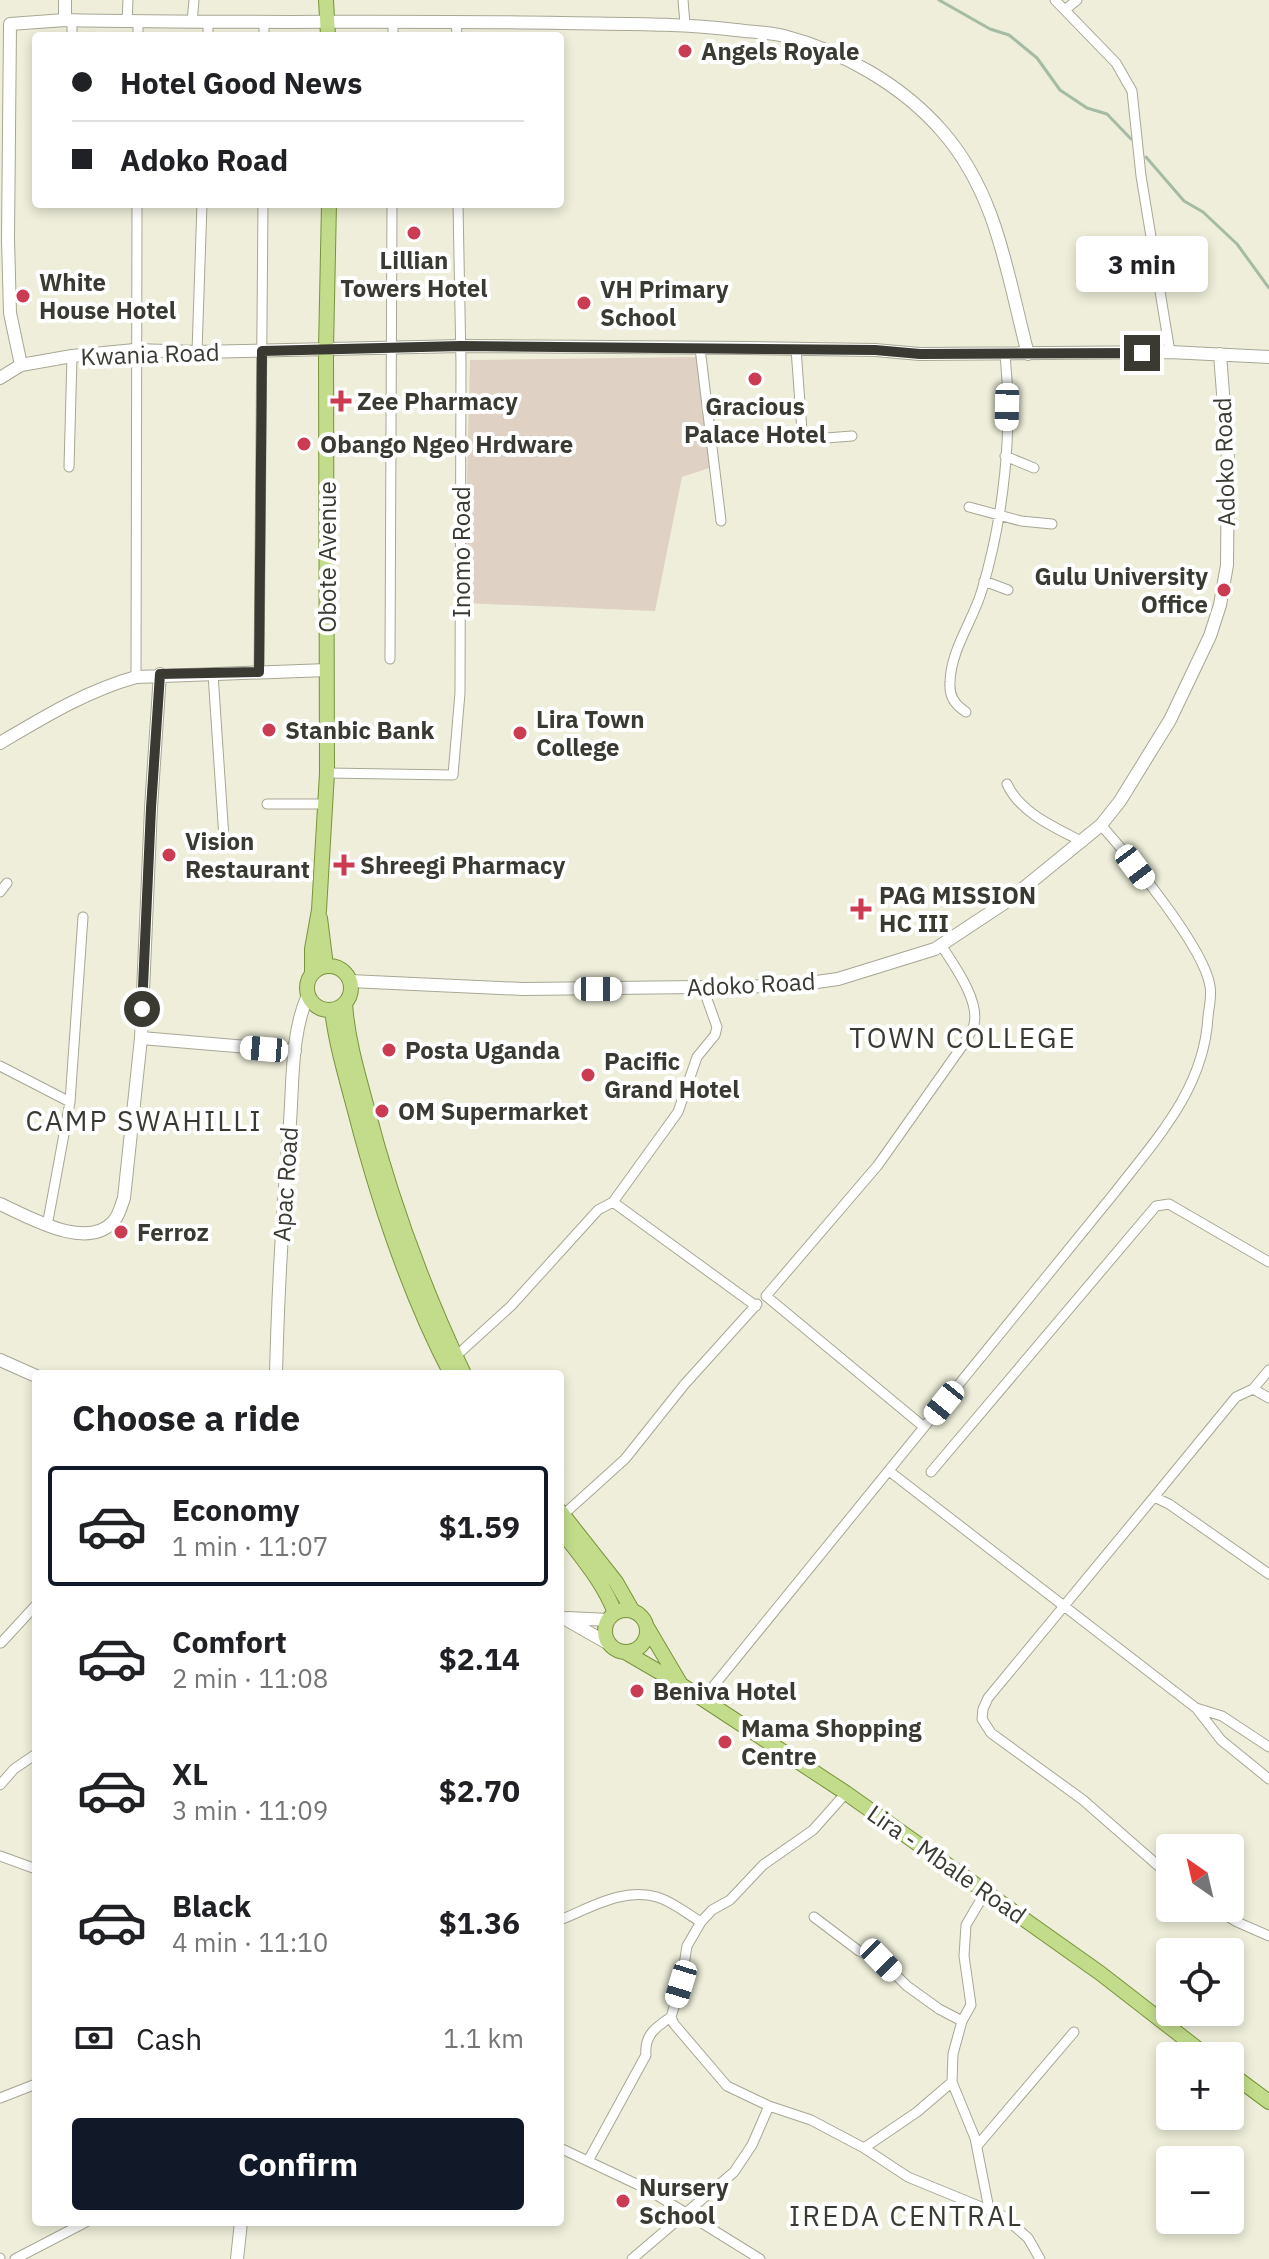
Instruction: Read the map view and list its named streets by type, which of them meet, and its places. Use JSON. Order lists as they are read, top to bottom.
{
  "streets": {
    "main road": ["Obote Avenue", "Lira - Mbale Road"],
    "street": [
      "Kwania Road",
      "Adoko Road",
      "Inomo Road",
      "Apac Road"
    ]
  },
  "crossings": [
    ["Kwania Road", "Obote Avenue"],
    ["Adoko Road", "Obote Avenue"],
    ["Adoko Road", "Apac Road"],
    ["Inomo Road", "Obote Avenue"],
    ["Obote Avenue", "Apac Road"]
  ],
  "districts": ["TOWN COLLEGE", "CAMP SWAHILLI", "IREDA CENTRAL"],
  "places": {
    "other": [
      "Angels Royale",
      "Lillian Towers Hotel",
      "White House Hotel",
      "VH Primary School",
      "Gracious Palace Hotel",
      "Obango Ngeo Hrdware",
      "Gulu University Office",
      "Stanbic Bank",
      "Lira Town College",
      "Vision Restaurant",
      "Posta Uganda",
      "Pacific Grand Hotel",
      "OM Supermarket",
      "Ferroz",
      "Beniva Hotel",
      "Mama Shopping Centre",
      "Nursery School"
    ],
    "health": ["Zee Pharmacy", "Shreegi Pharmacy", "PAG MISSION HC III"]
  },
  "north": "top left",
  "page": {
    "banner": ["Hotel Good News", "Adoko Road"],
    "bubble": "3 min",
    "heading": "Choose a ride",
    "list": [
      {
        "name": "Economy",
        "note": "1 min · 11:07",
        "value": "$1.59"
      },
      {
        "name": "Comfort",
        "note": "2 min · 11:08",
        "value": "$2.14"
      },
      {
        "name": "XL",
        "note": "3 min · 11:09",
        "value": "$2.70"
      },
      {
        "name": "Black",
        "note": "4 min · 11:10",
        "value": "$1.36"
      }
    ],
    "map_buttons": ["+", "−"],
    "pay": ["Cash", "1.1 km"],
    "buttons": "Confirm"
  }
}
